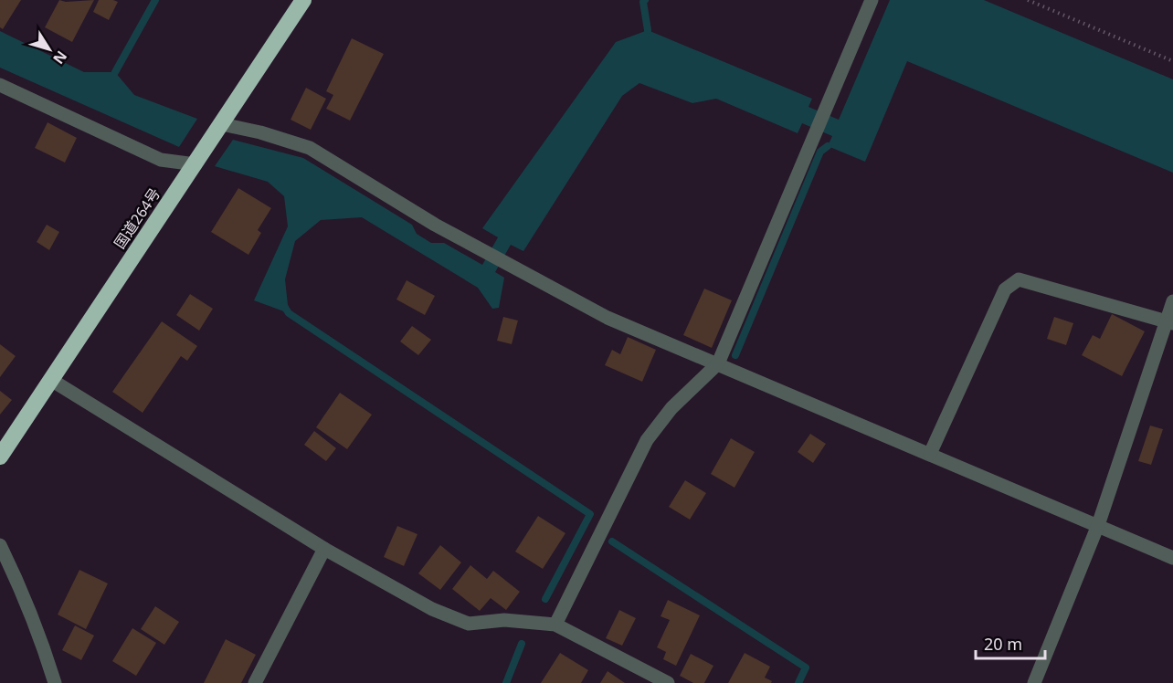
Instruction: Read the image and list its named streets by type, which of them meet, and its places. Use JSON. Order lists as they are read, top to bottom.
{
  "streets": {
    "highway": ["国道264号"]
  },
  "scale_bar": "20 m",
  "north": "bottom right"
}
